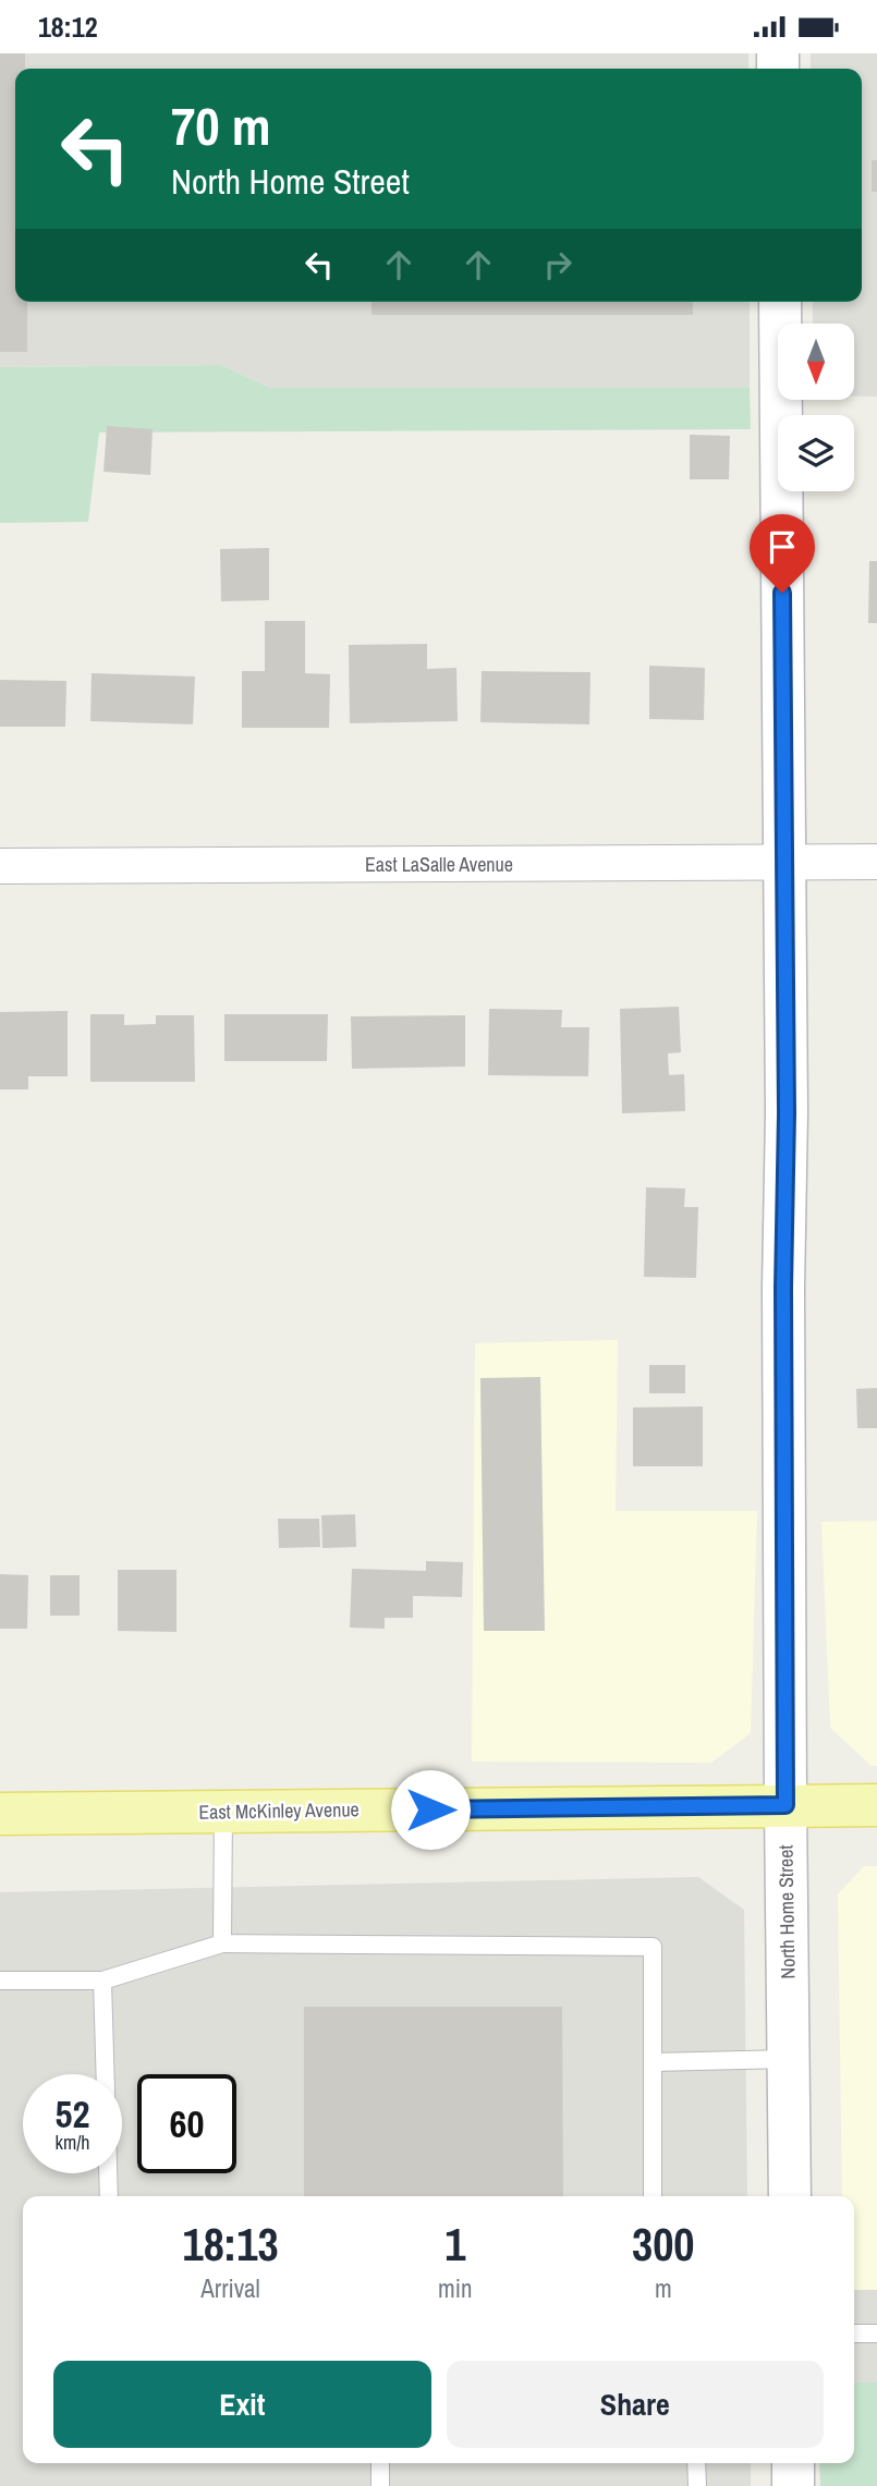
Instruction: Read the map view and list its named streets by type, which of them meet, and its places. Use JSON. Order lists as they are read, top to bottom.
{
  "streets": {
    "main road": ["East McKinley Avenue"],
    "street": ["East LaSalle Avenue", "North Home Street"]
  },
  "crossings": [
    ["East LaSalle Avenue", "North Home Street"],
    ["East McKinley Avenue", "North Home Street"]
  ],
  "north": "bottom",
  "page": {
    "status": "18:12",
    "turn": ["70 m", "North Home Street"],
    "speed": "52 km/h",
    "limit": "60",
    "eta": [
      "18:13",
      "Arrival",
      "1",
      "min",
      "300",
      "m"
    ],
    "buttons": ["Exit", "Share"]
  }
}
